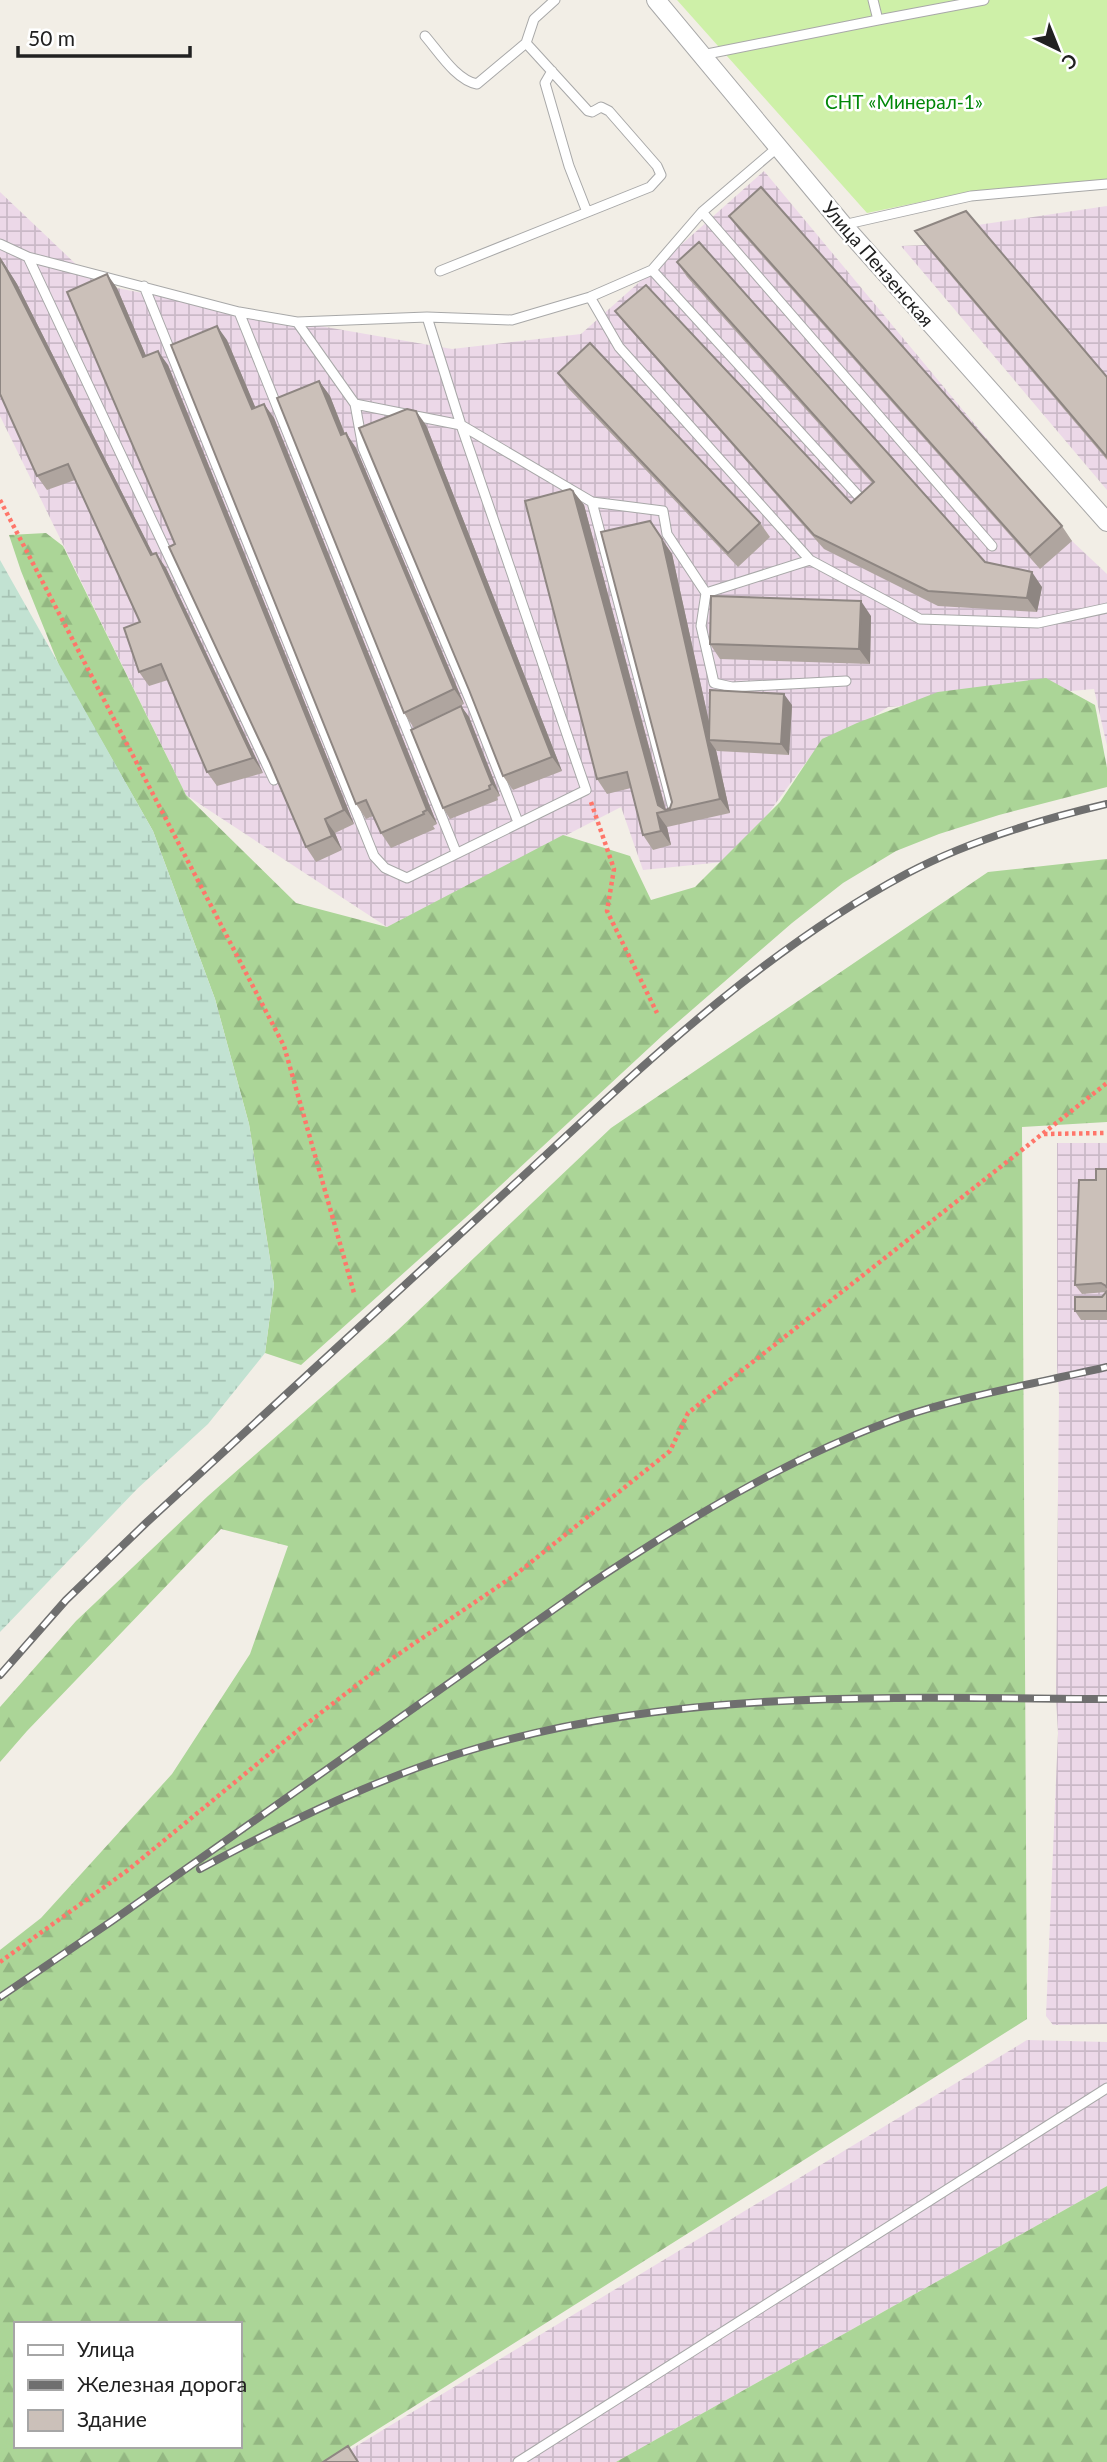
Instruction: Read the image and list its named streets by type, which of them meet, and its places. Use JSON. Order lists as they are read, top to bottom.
{
  "streets": {
    "street": ["Улица Пензенская"]
  },
  "parks": ["СНТ «Минерал-1»"],
  "legend": ["Улица", "Железная дорога", "Здание"],
  "scale_bar": "50 m",
  "north": "bottom right"
}
